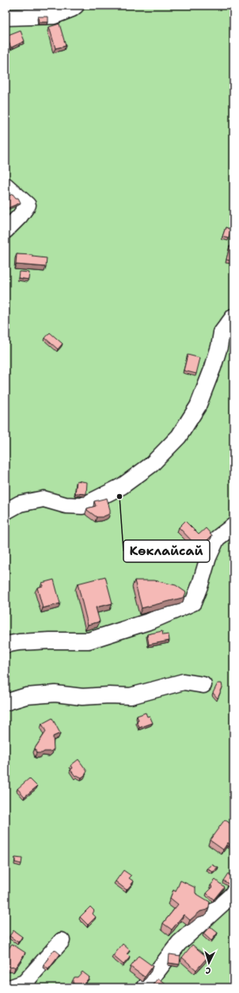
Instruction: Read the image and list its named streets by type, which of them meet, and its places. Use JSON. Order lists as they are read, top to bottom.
{
  "places": ["Көклайсай"],
  "north": "bottom"
}
